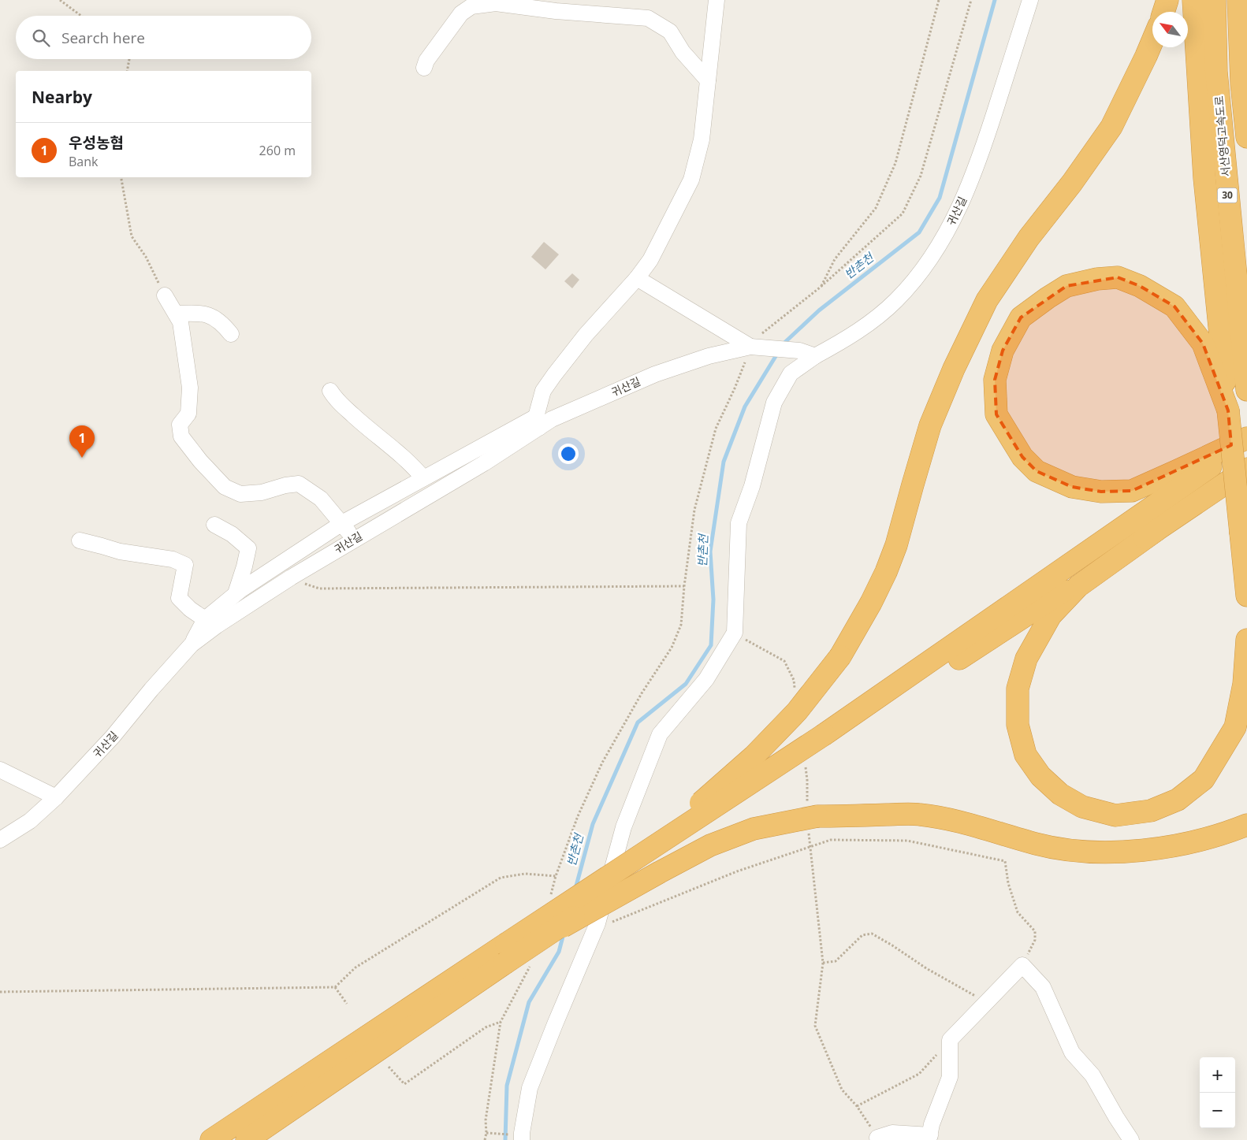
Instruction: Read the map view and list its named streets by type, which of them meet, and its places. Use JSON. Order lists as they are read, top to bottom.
{
  "streets": {
    "highway": ["서산영덕고속도로", "30"],
    "street": ["귀산길"]
  },
  "water": ["반촌천"],
  "north": "top left",
  "page": {
    "search": "Search here",
    "heading": "Nearby",
    "list": [
      {
        "mark": "1",
        "name": "우성농협",
        "note": "Bank",
        "value": "260 m"
      }
    ],
    "pins": "1",
    "map_buttons": ["+", "−"]
  }
}
